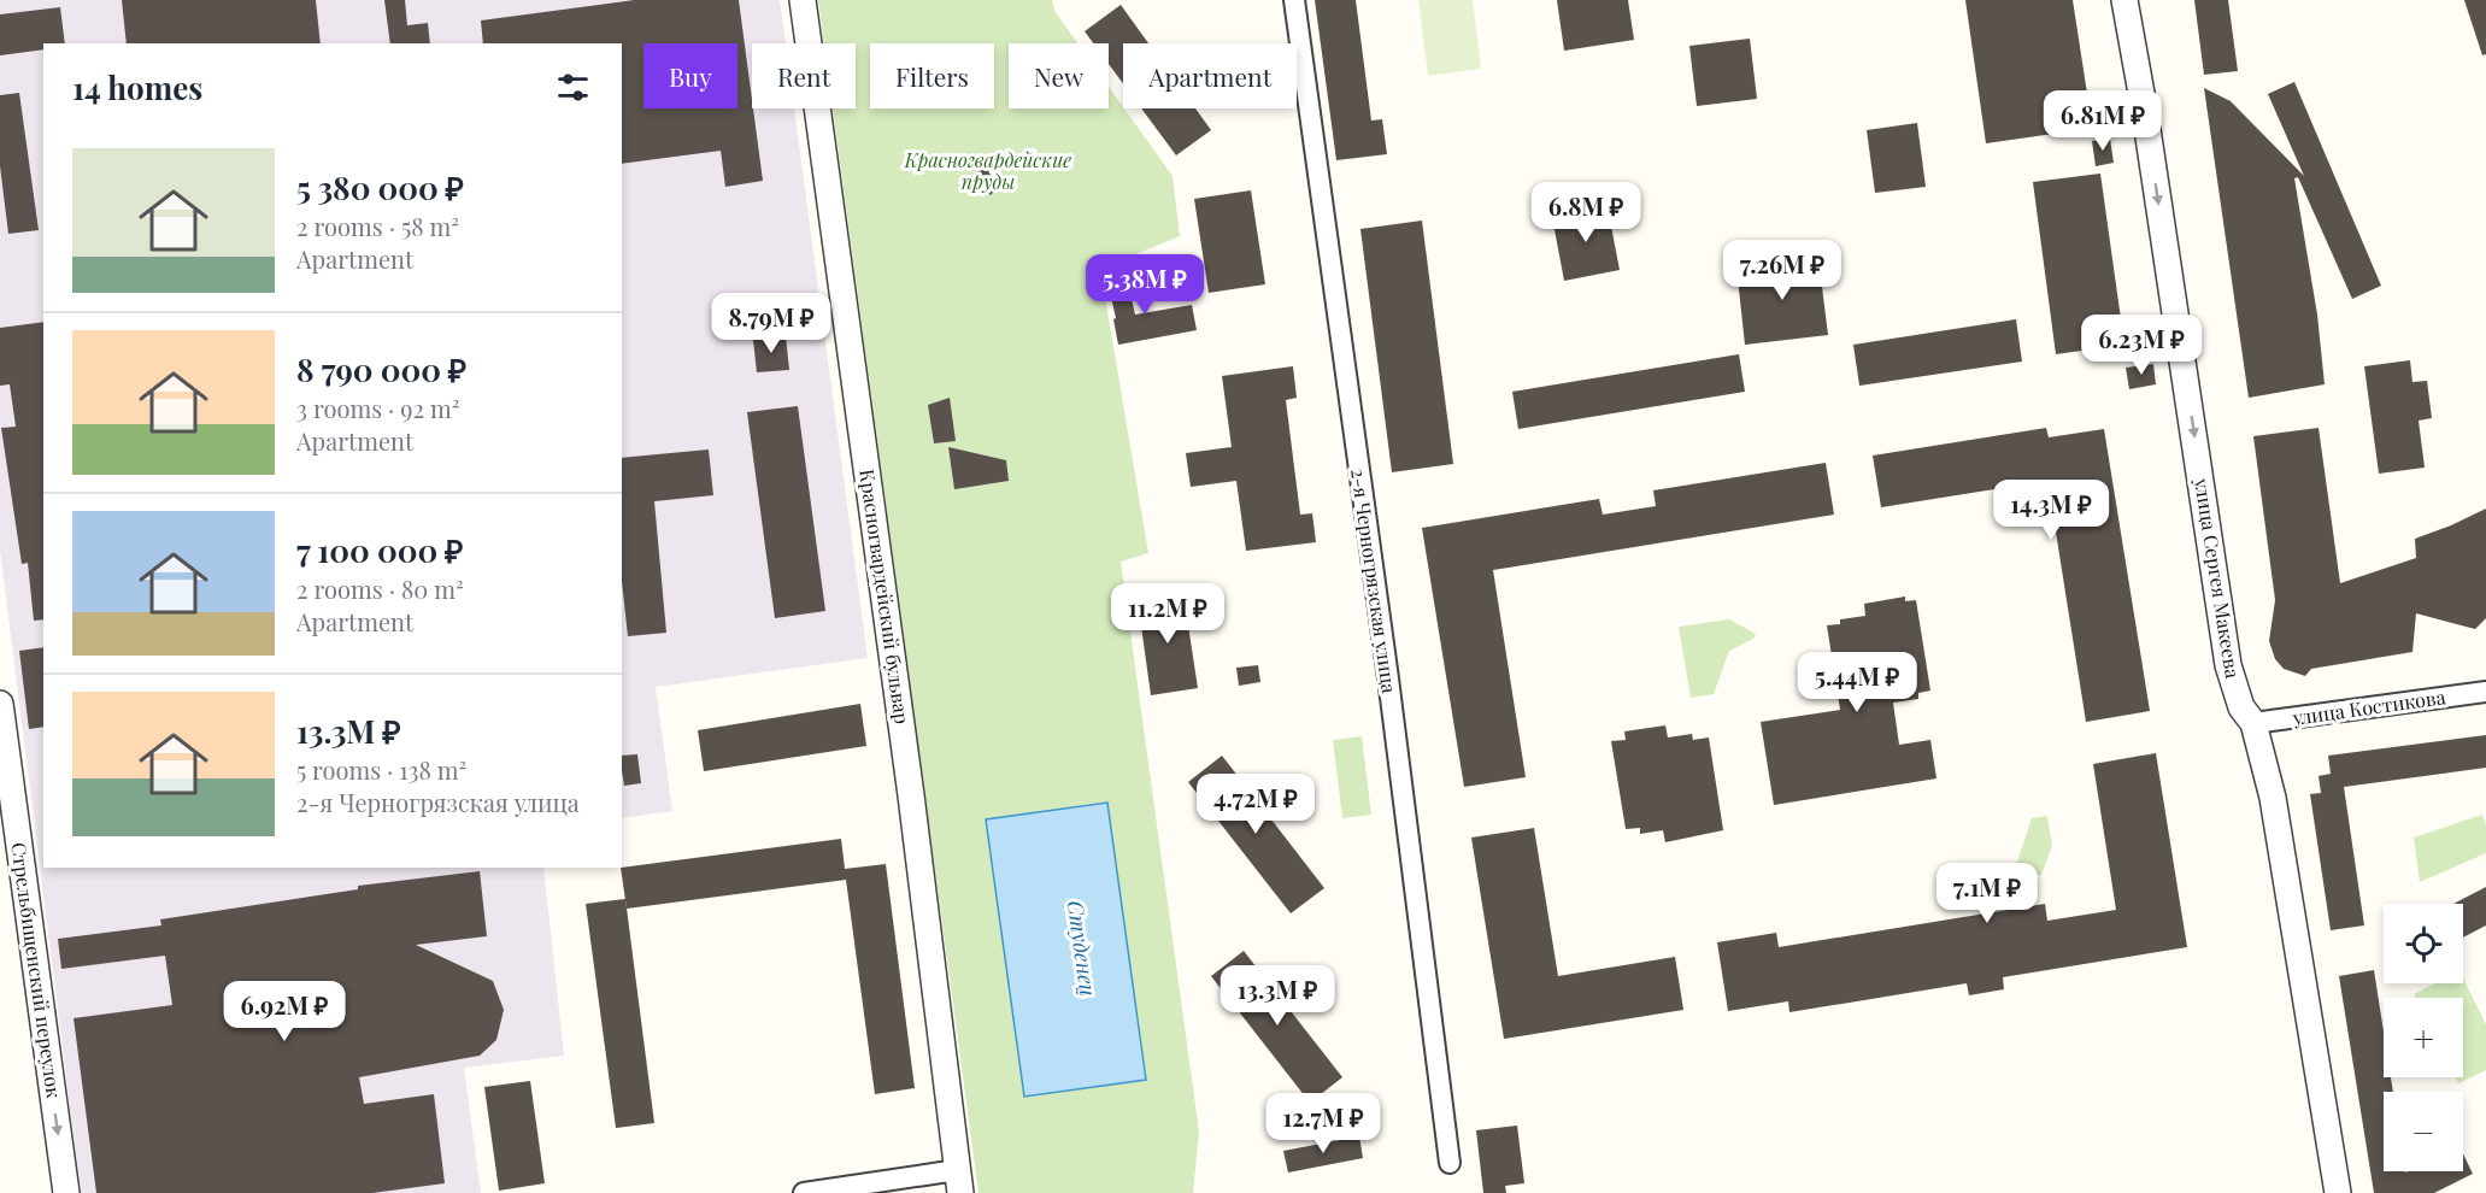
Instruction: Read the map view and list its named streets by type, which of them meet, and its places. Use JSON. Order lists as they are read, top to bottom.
{
  "streets": {
    "street": [
      "улица Сергея Макеева",
      "2-я Черногрязская улица",
      "Красногвардейский бульвар",
      "улица Костикова",
      "Стрельбищенский переулок"
    ]
  },
  "crossings": [
    ["улица Сергея Макеева", "улица Костикова"]
  ],
  "one_way": ["улица Сергея Макеева", "Стрельбищенский переулок"],
  "water": ["Студенец"],
  "parks": ["Красногвардейские пруды"],
  "page": {
    "chip": [
      "Buy",
      "Rent",
      "Filters",
      "New",
      "Apartment"
    ],
    "heading": "14 homes",
    "price": [
      "6.81M ₽",
      "6.8M ₽",
      "7.26M ₽",
      "5.38M ₽",
      "8.79M ₽",
      "6.23M ₽",
      "14.3M ₽",
      "11.2M ₽",
      "5.44M ₽",
      "4.72M ₽",
      "7.1M ₽",
      "13.3M ₽",
      "6.92M ₽",
      "12.7M ₽"
    ],
    "list": [
      {
        "name": "5 380 000 ₽",
        "note": "2 rooms · 58 m² · Apartment"
      },
      {
        "name": "8 790 000 ₽",
        "note": "3 rooms · 92 m² · Apartment"
      },
      {
        "name": "7 100 000 ₽",
        "note": "2 rooms · 80 m² · Apartment"
      },
      {
        "name": "13.3M ₽",
        "note": "5 rooms · 138 m² · 2-я Черногрязская улица"
      }
    ],
    "map_buttons": ["+", "−"]
  }
}
